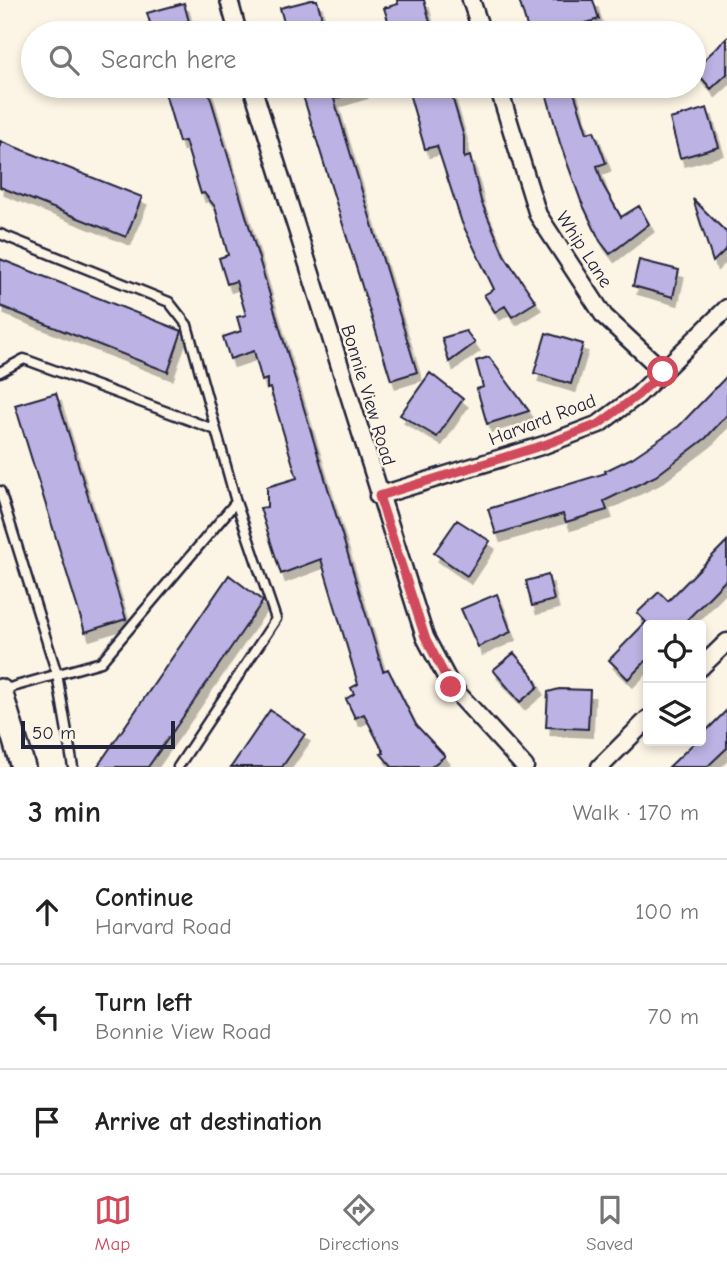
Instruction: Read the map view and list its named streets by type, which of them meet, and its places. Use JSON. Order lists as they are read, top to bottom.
{
  "streets": {
    "street": ["Whip Lane", "Bonnie View Road", "Harvard Road"]
  },
  "crossings": [
    ["Whip Lane", "Harvard Road"],
    ["Bonnie View Road", "Harvard Road"]
  ],
  "scale_bar": "50 m",
  "page": {
    "search": "Search here",
    "scale": "50 m",
    "heading": ["3 min", "Walk · 170 m"],
    "list": [
      ["Continue", "Harvard Road", "100 m"],
      ["Turn left", "Bonnie View Road", "70 m"],
      "Arrive at destination"
    ],
    "nav": ["Map", "Directions", "Saved"]
  }
}
